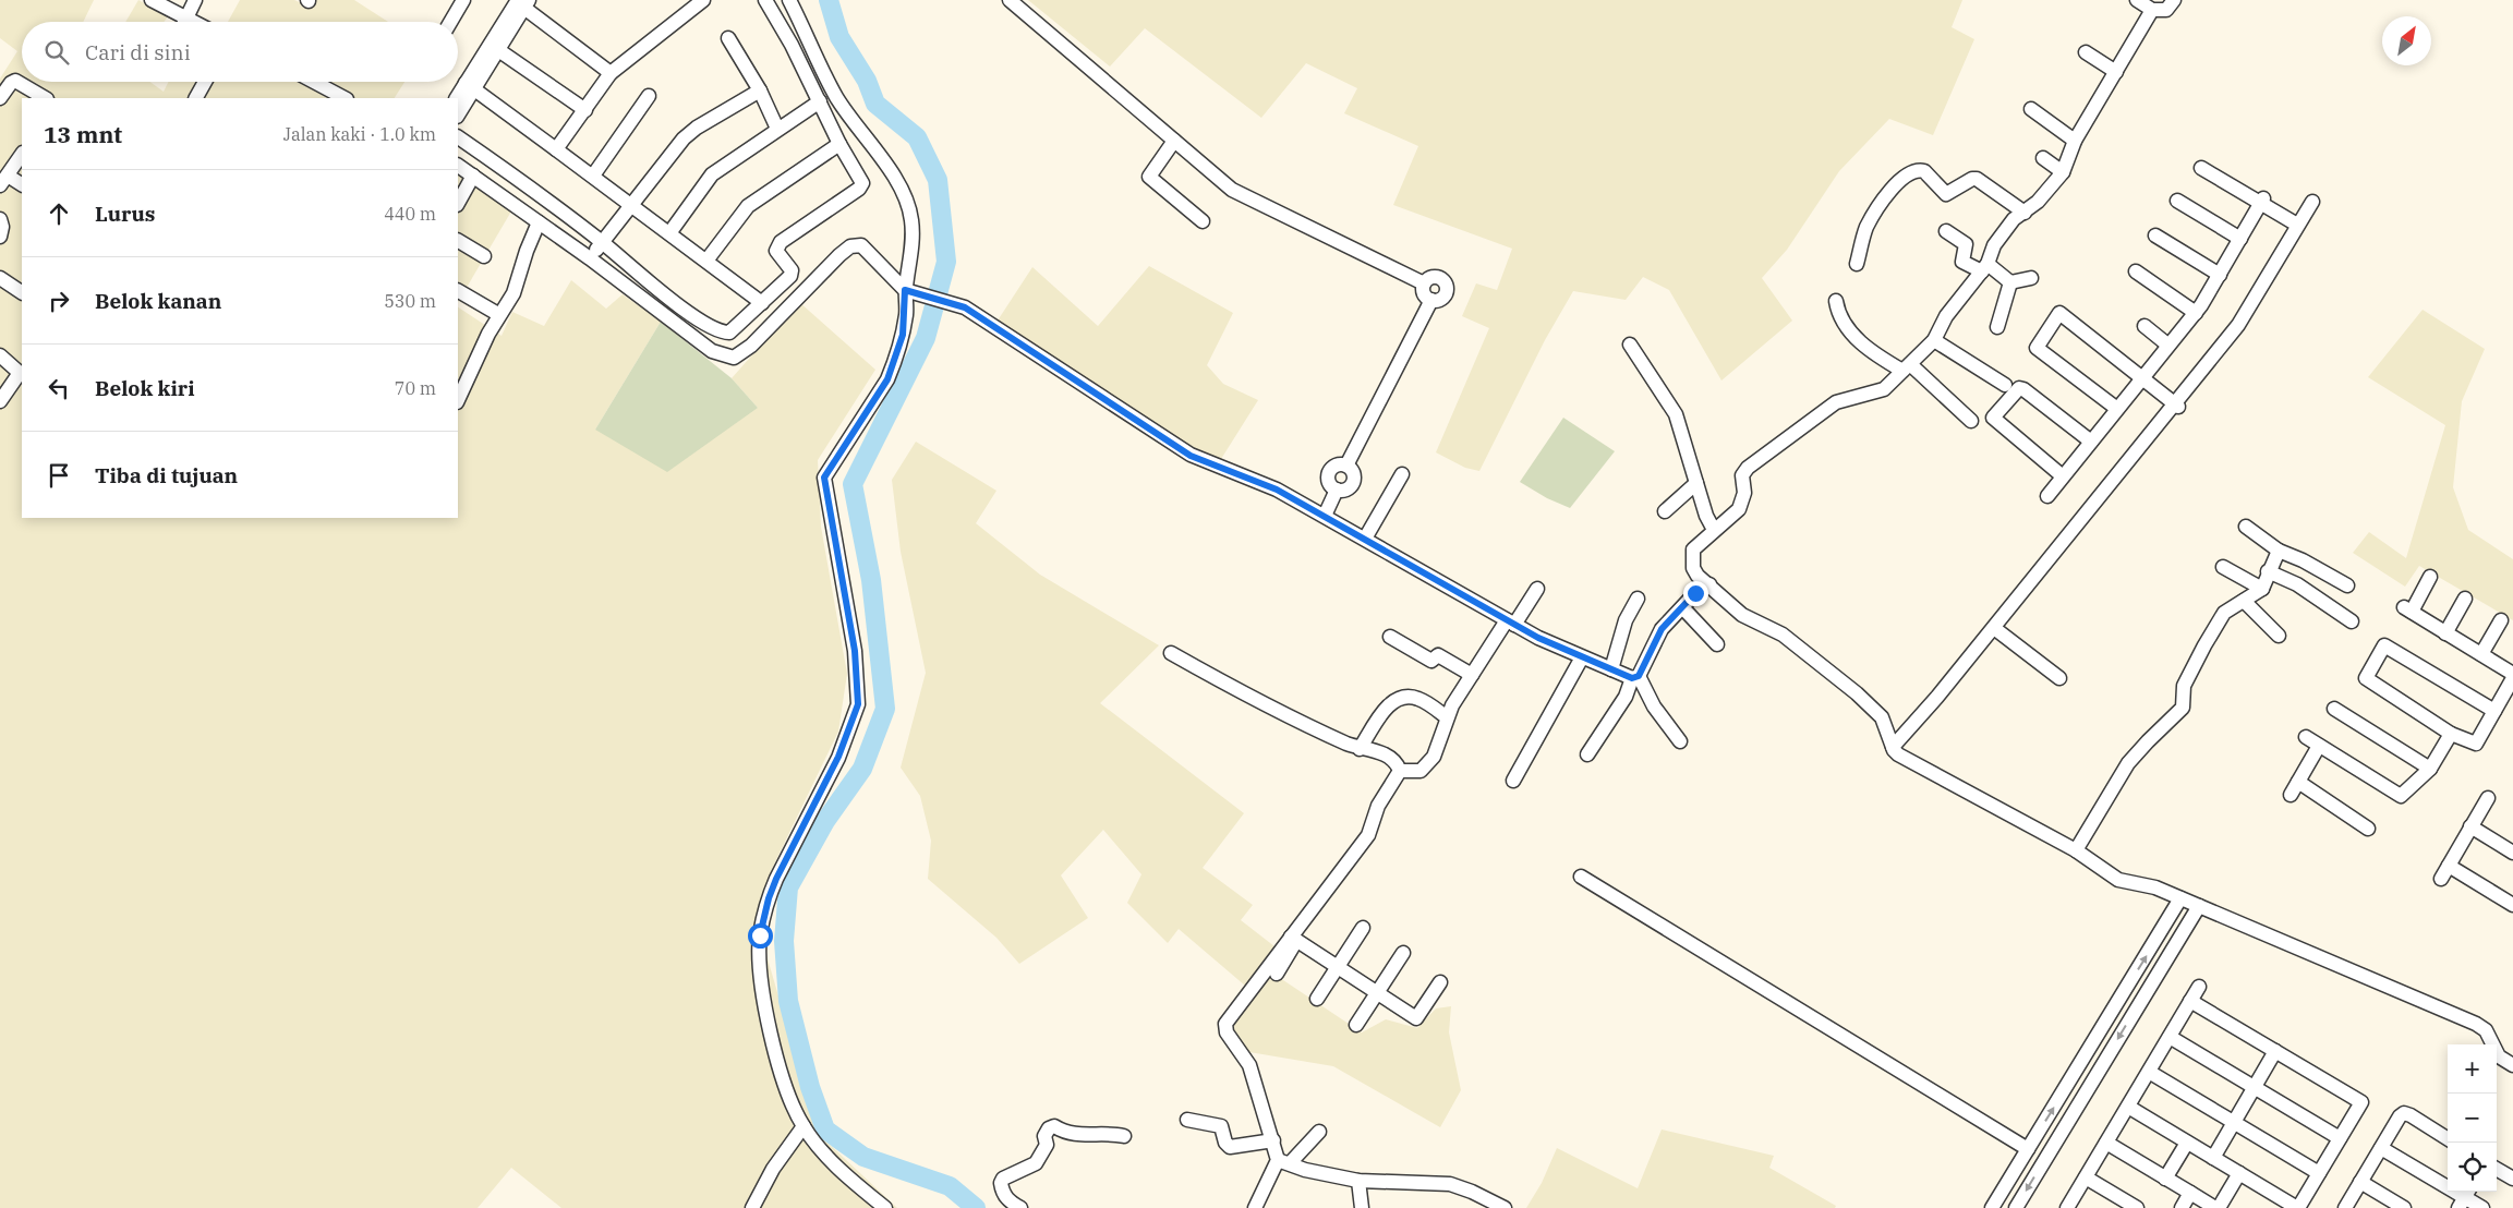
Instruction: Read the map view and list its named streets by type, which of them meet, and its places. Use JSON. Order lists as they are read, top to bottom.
{
  "north": "top right",
  "page": {
    "search": "Cari di sini",
    "heading": ["13 mnt", "Jalan kaki · 1.0 km"],
    "list": [
      ["Lurus", "440 m"],
      ["Belok kanan", "530 m"],
      ["Belok kiri", "70 m"],
      "Tiba di tujuan"
    ],
    "map_buttons": ["+", "−"]
  }
}
